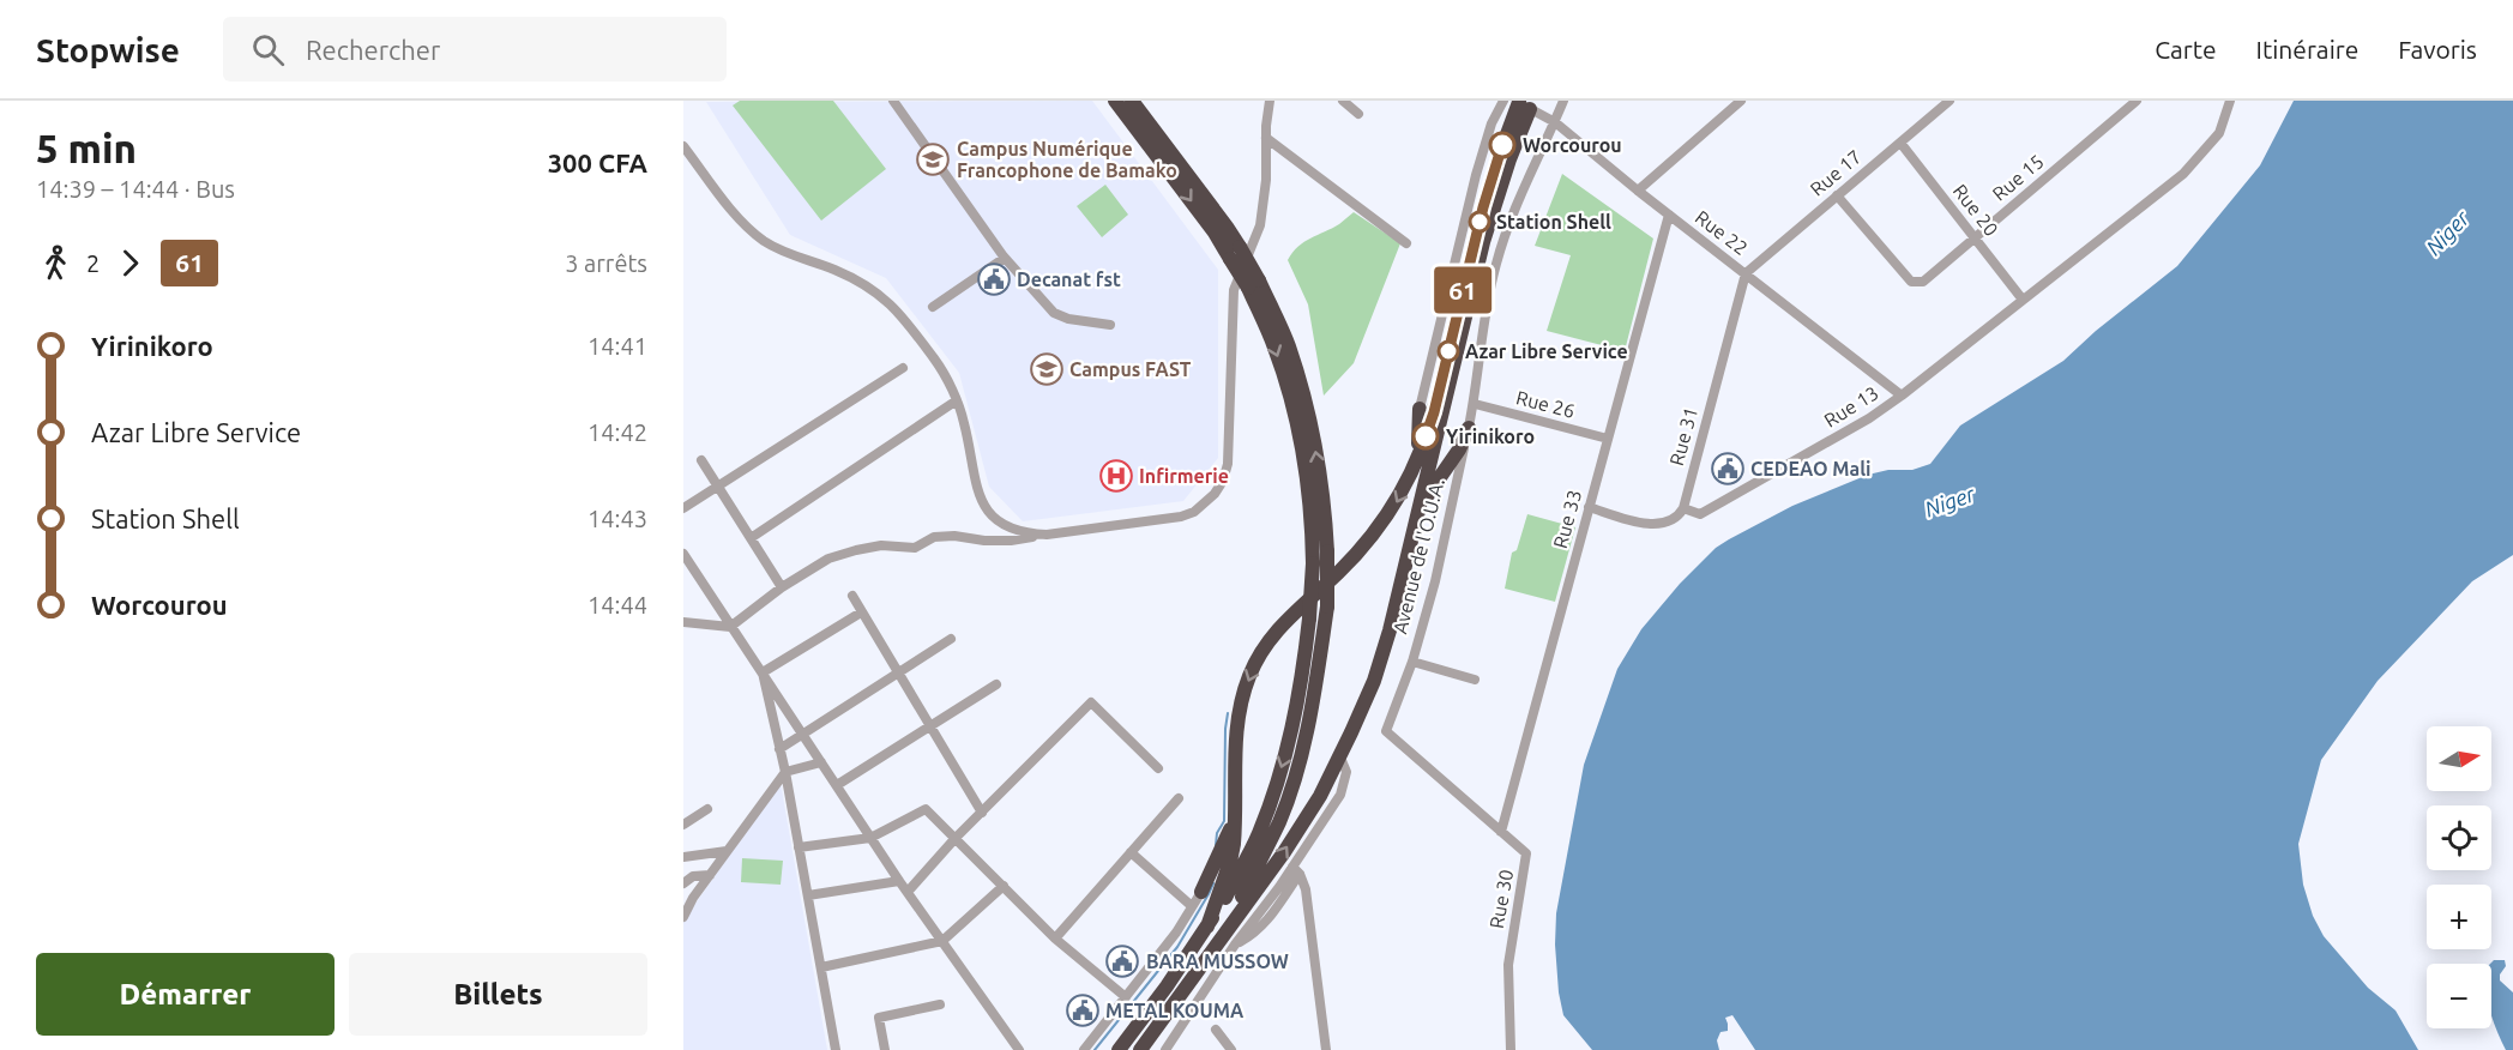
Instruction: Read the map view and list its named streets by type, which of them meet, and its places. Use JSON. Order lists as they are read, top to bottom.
{
  "streets": {
    "street": [
      "Rue 17",
      "Rue 15",
      "Rue 20",
      "Rue 22",
      "Rue 26",
      "Rue 13",
      "Rue 31",
      "Rue 33",
      "Avenue de l'O.U.A.",
      "Rue 30"
    ]
  },
  "crossings": [
    ["Rue 17", "Rue 15"],
    ["Rue 17", "Rue 20"],
    ["Rue 17", "Rue 22"],
    ["Rue 17", "Rue 31"],
    ["Rue 15", "Rue 20"],
    ["Rue 20", "Rue 13"],
    ["Rue 22", "Rue 13"],
    ["Rue 22", "Rue 31"],
    ["Rue 22", "Rue 33"],
    ["Rue 22", "Avenue de l'O.U.A."],
    ["Rue 26", "Rue 33"],
    ["Rue 26", "Avenue de l'O.U.A."],
    ["Rue 13", "Rue 31"],
    ["Rue 33", "Rue 30"],
    ["Avenue de l'O.U.A.", "Rue 30"]
  ],
  "water": ["Niger"],
  "places": {
    "other": [
      "Worcourou",
      "Station Shell",
      "Azar Libre Service",
      "Yirinikoro"
    ],
    "school or university": ["Campus Numérique Francophone de Bamako", "Campus FAST"],
    "public building": [
      "Decanat fst",
      "CEDEAO Mali",
      "BARA MUSSOW",
      "METAL KOUMA"
    ],
    "hospital": ["Infirmerie"]
  },
  "lines": ["bus line 61"],
  "north": "right",
  "page": {
    "header": "Stopwise",
    "search": "Rechercher",
    "nav": ["Carte", "Itinéraire", "Favoris"],
    "heading": ["5 min", "14:39 – 14:44 · Bus", "300 CFA"],
    "on_map": "61",
    "legs": ["2", "61", "3 arrêts"],
    "list": [
      {
        "name": "Yirinikoro",
        "value": "14:41"
      },
      {
        "name": "Azar Libre Service",
        "value": "14:42"
      },
      {
        "name": "Station Shell",
        "value": "14:43"
      },
      {
        "name": "Worcourou",
        "value": "14:44"
      }
    ],
    "map_buttons": ["+", "−"],
    "buttons": ["Démarrer", "Billets"]
  }
}
